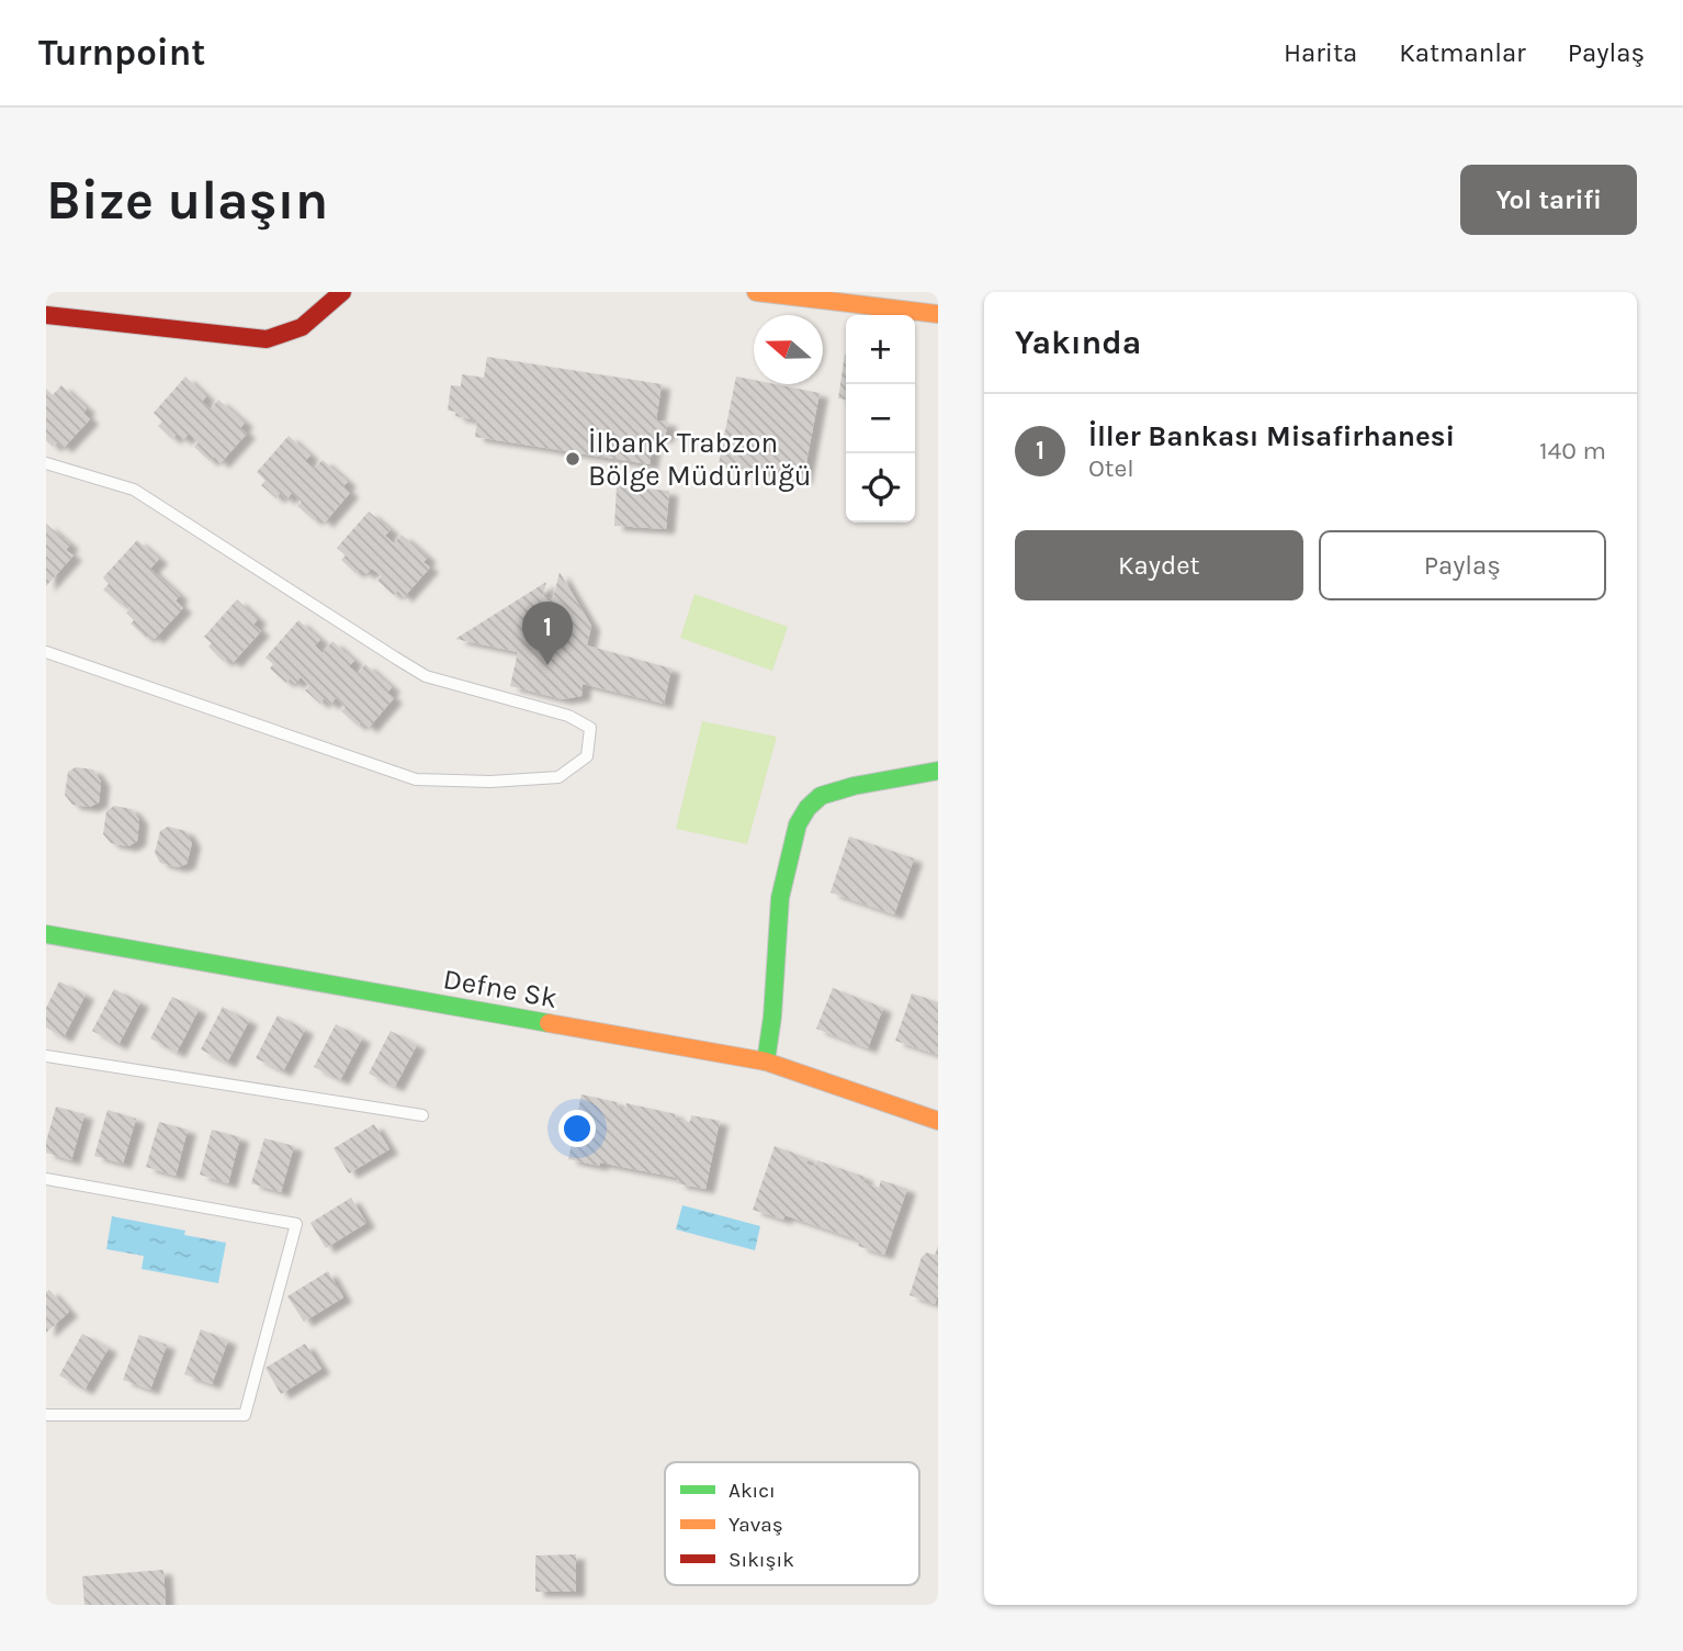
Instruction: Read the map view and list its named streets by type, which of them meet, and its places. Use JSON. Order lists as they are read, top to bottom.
{
  "streets": {
    "main road": ["Defne Sk"]
  },
  "places": ["İlbank Trabzon Bölge Müdürlüğü"],
  "legend": ["Akıcı", "Yavaş", "Sıkışık"],
  "north": "left",
  "page": {
    "header": "Turnpoint",
    "nav": ["Harita", "Katmanlar", "Paylaş"],
    "buttons": [
      "Yol tarifi",
      ["Kaydet", "Paylaş"]
    ],
    "title": "Bize ulaşın",
    "heading": "Yakında",
    "map_buttons": ["+", "−"],
    "list": [
      {
        "mark": "1",
        "name": "İller Bankası Misafirhanesi",
        "note": "Otel",
        "value": "140 m"
      }
    ],
    "pins": "1"
  }
}
